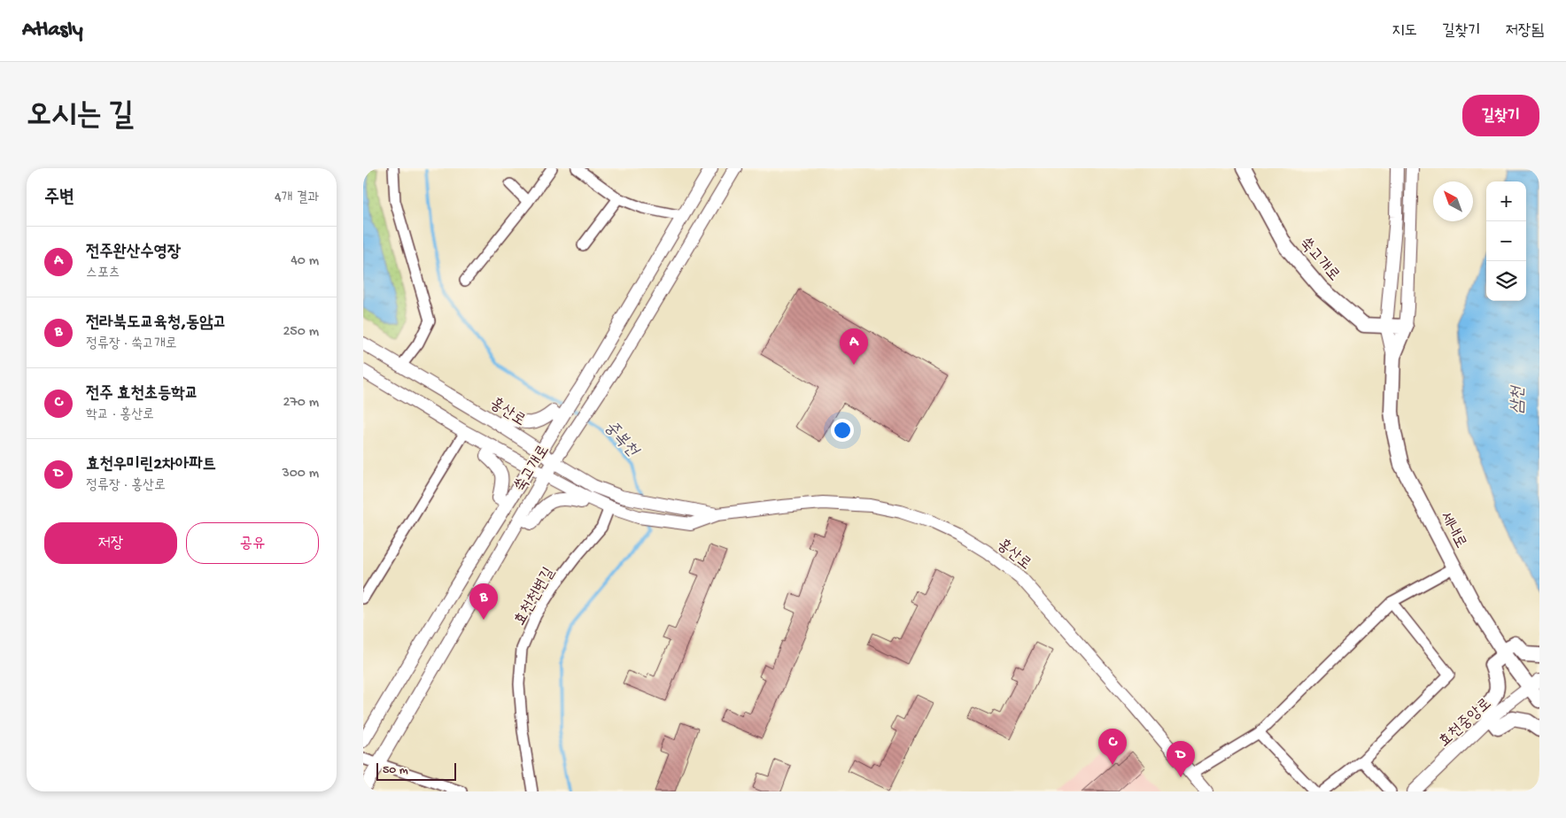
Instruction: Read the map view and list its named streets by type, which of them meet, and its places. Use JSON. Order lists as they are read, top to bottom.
{
  "streets": {
    "main road": ["쑥고개로", "세내로"],
    "street": ["홍산로", "효천천변길", "효천중앙로"]
  },
  "crossings": [
    ["쑥고개로", "홍산로"],
    ["쑥고개로", "세내로"],
    ["홍산로", "효천천변길"],
    ["세내로", "효천중앙로"]
  ],
  "water": ["삼천", "중복천"],
  "scale_bar": "50 m",
  "north": "top left",
  "page": {
    "header": "Atlasly",
    "nav": ["지도", "길찾기", "저장됨"],
    "title": "오시는 길",
    "buttons": [
      "길찾기",
      ["저장", "공유"]
    ],
    "heading": ["주변", "4개 결과"],
    "map_buttons": ["+", "−"],
    "list": [
      {
        "mark": "A",
        "name": "전주완산수영장",
        "note": "스포츠",
        "value": "40 m"
      },
      {
        "mark": "B",
        "name": "전라북도교육청,동암고",
        "note": "정류장 · 쑥고개로",
        "value": "250 m"
      },
      {
        "mark": "C",
        "name": "전주 효천초등학교",
        "note": "학교 · 홍산로",
        "value": "270 m"
      },
      {
        "mark": "D",
        "name": "효천우미린2차아파트",
        "note": "정류장 · 홍산로",
        "value": "300 m"
      }
    ],
    "pins": [
      "A",
      "B",
      "C",
      "D"
    ],
    "scale": "50 m"
  }
}
